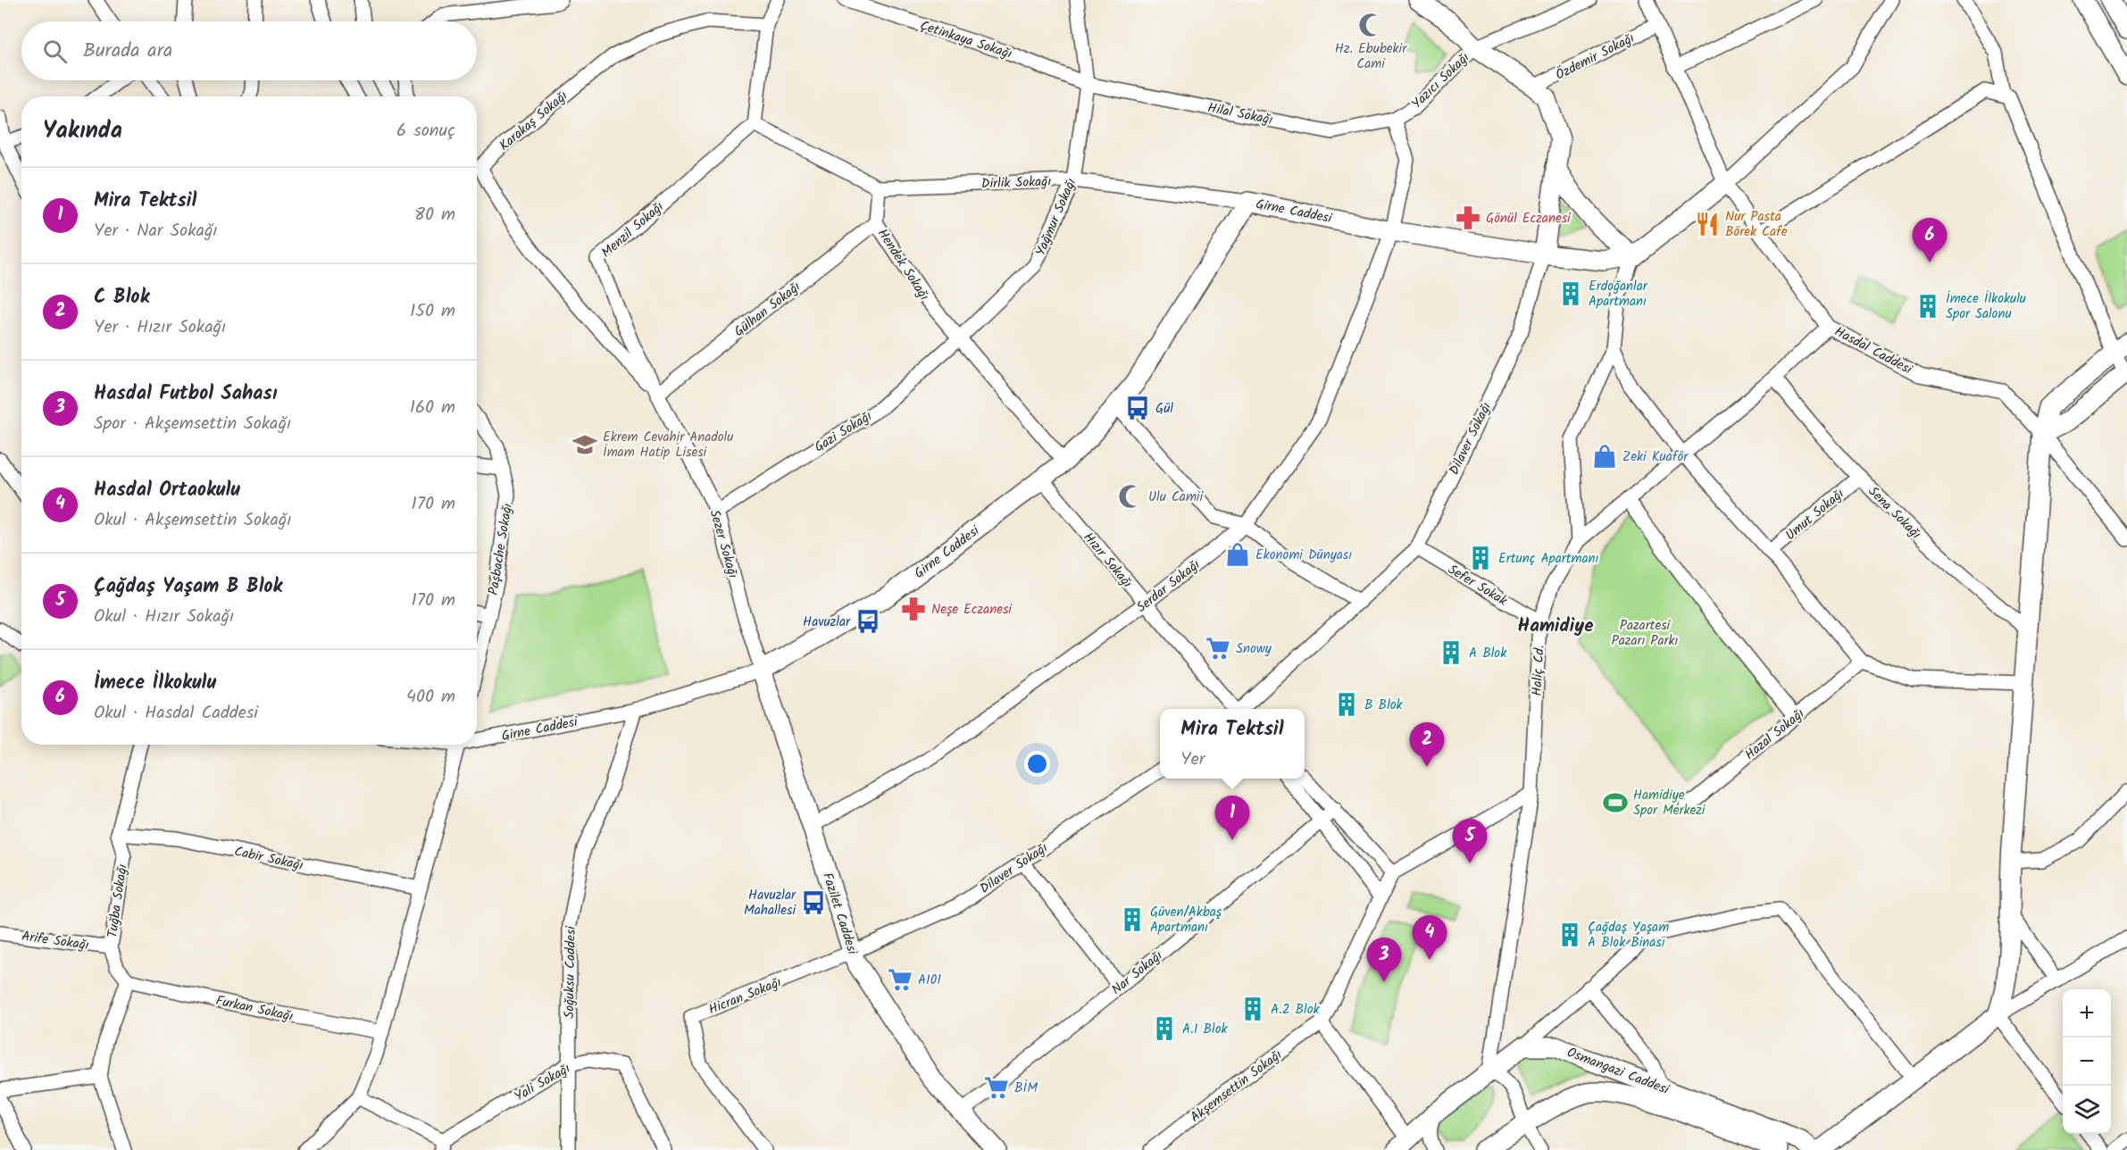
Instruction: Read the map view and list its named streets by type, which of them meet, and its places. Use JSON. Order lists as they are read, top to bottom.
{
  "streets": {
    "street": [
      "Çetinkaya Sokağı",
      "Özdemir Sokağı",
      "Yazıcı Sokağı",
      "Hilal Sokağı",
      "Karakaş Sokağı",
      "Dirlik Sokağı",
      "Girne Caddesi",
      "Yağmur Sokağı",
      "Menzil Sokağı",
      "Hendek Sokağı",
      "Gülhan Sokağı",
      "Hasdal Caddesi",
      "Gazi Sokağı",
      "Dilaver Sokağı",
      "Sena Sokağı",
      "Umut Sokağı",
      "Sezer Sokağı",
      "Paşbache Sokağı",
      "Hızır Sokağı",
      "Sefer Sokak",
      "Serdar Sokağı",
      "Haliç Cd.",
      "Hazal Sokağı",
      "Cabir Sokağı",
      "Tuğba Sokağı",
      "Fazilet Caddesi",
      "Arife Sokağı",
      "Soğuksu Caddesi",
      "Nar Sokağı",
      "Hicran Sokağı",
      "Furkan Sokağı",
      "Osmangazi Caddesi",
      "Yali Sokağı",
      "Akşemsettin Sokağı"
    ]
  },
  "crossings": [
    ["Çetinkaya Sokağı", "Hilal Sokağı"],
    ["Çetinkaya Sokağı", "Yağmur Sokağı"],
    ["Özdemir Sokağı", "Hasdal Caddesi"],
    ["Yazıcı Sokağı", "Hilal Sokağı"],
    ["Hilal Sokağı", "Yağmur Sokağı"],
    ["Karakaş Sokağı", "Menzil Sokağı"],
    ["Karakaş Sokağı", "Gülhan Sokağı"],
    ["Karakaş Sokağı", "Sezer Sokağı"],
    ["Dirlik Sokağı", "Girne Caddesi"],
    ["Dirlik Sokağı", "Yağmur Sokağı"],
    ["Dirlik Sokağı", "Hendek Sokağı"],
    ["Girne Caddesi", "Hendek Sokağı"],
    ["Girne Caddesi", "Hasdal Caddesi"],
    ["Girne Caddesi", "Dilaver Sokağı"],
    ["Girne Caddesi", "Sezer Sokağı"],
    ["Girne Caddesi", "Hızır Sokağı"],
    ["Girne Caddesi", "Serdar Sokağı"],
    ["Girne Caddesi", "Fazilet Caddesi"],
    ["Girne Caddesi", "Soğuksu Caddesi"],
    ["Yağmur Sokağı", "Hendek Sokağı"],
    ["Yağmur Sokağı", "Gazi Sokağı"],
    ["Menzil Sokağı", "Gülhan Sokağı"],
    ["Menzil Sokağı", "Sezer Sokağı"],
    ["Hendek Sokağı", "Gülhan Sokağı"],
    ["Hendek Sokağı", "Gazi Sokağı"],
    ["Gülhan Sokağı", "Sezer Sokağı"],
    ["Hasdal Caddesi", "Haliç Cd."],
    ["Gazi Sokağı", "Sezer Sokağı"],
    ["Dilaver Sokağı", "Sefer Sokak"],
    ["Dilaver Sokağı", "Fazilet Caddesi"],
    ["Dilaver Sokağı", "Hicran Sokağı"],
    ["Sena Sokağı", "Umut Sokağı"],
    ["Sena Sokağı", "Haliç Cd."],
    ["Sezer Sokağı", "Fazilet Caddesi"],
    ["Hızır Sokağı", "Serdar Sokağı"],
    ["Sefer Sokak", "Haliç Cd."],
    ["Serdar Sokağı", "Fazilet Caddesi"],
    ["Cabir Sokağı", "Tuğba Sokağı"],
    ["Tuğba Sokağı", "Arife Sokağı"],
    ["Tuğba Sokağı", "Furkan Sokağı"],
    ["Fazilet Caddesi", "Nar Sokağı"],
    ["Fazilet Caddesi", "Hicran Sokağı"],
    ["Soğuksu Caddesi", "Yali Sokağı"]
  ],
  "districts": ["Hamidiye"],
  "parks": ["Pazartesi Pazarı Parkı"],
  "places": {
    "mosque": ["Hz. Ebubekir Cami", "Ulu Camii"],
    "pharmacy": ["Gönül Eczanesi", "Neşe Eczanesi"],
    "restaurant": ["Nur Pasta Börek Cafe"],
    "building": [
      "Erdoğanlar Apartmanı",
      "İmece İlkokulu Spor Salonu",
      "Ertunç Apartmanı",
      "A Blok",
      "B Blok",
      "Güven/Akbaş Apartmanı",
      "Çağdaş Yaşam A Blok Binası",
      "A.2 Blok",
      "A.1 Blok"
    ],
    "bus stop": ["Gül", "Havuzlar", "Havuzlar Mahallesi"],
    "school or university": ["Ekrem Cevahir Anadolu İmam Hatip Lisesi"],
    "shop": ["Zeki Kuaför", "Ekonomi Dünyası"],
    "supermarket": ["Snowy", "A101", "BİM"],
    "sports": ["Hamidiye Spor Merkezi"]
  },
  "page": {
    "search": "Burada ara",
    "heading": ["Yakında", "6 sonuç"],
    "list": [
      {
        "mark": "1",
        "name": "Mira Tektsil",
        "note": "Yer · Nar Sokağı",
        "value": "80 m"
      },
      {
        "mark": "2",
        "name": "C Blok",
        "note": "Yer · Hızır Sokağı",
        "value": "150 m"
      },
      {
        "mark": "3",
        "name": "Hasdal Futbol Sahası",
        "note": "Spor · Akşemsettin Sokağı",
        "value": "160 m"
      },
      {
        "mark": "4",
        "name": "Hasdal Ortaokulu",
        "note": "Okul · Akşemsettin Sokağı",
        "value": "170 m"
      },
      {
        "mark": "5",
        "name": "Çağdaş Yaşam B Blok",
        "note": "Okul · Hızır Sokağı",
        "value": "170 m"
      },
      {
        "mark": "6",
        "name": "İmece İlkokulu",
        "note": "Okul · Hasdal Caddesi",
        "value": "400 m"
      }
    ],
    "pins": [
      "6",
      "2",
      "1",
      "5",
      "4",
      "3"
    ],
    "popup": ["Mira Tektsil", "Yer"],
    "map_buttons": ["+", "−"]
  }
}
